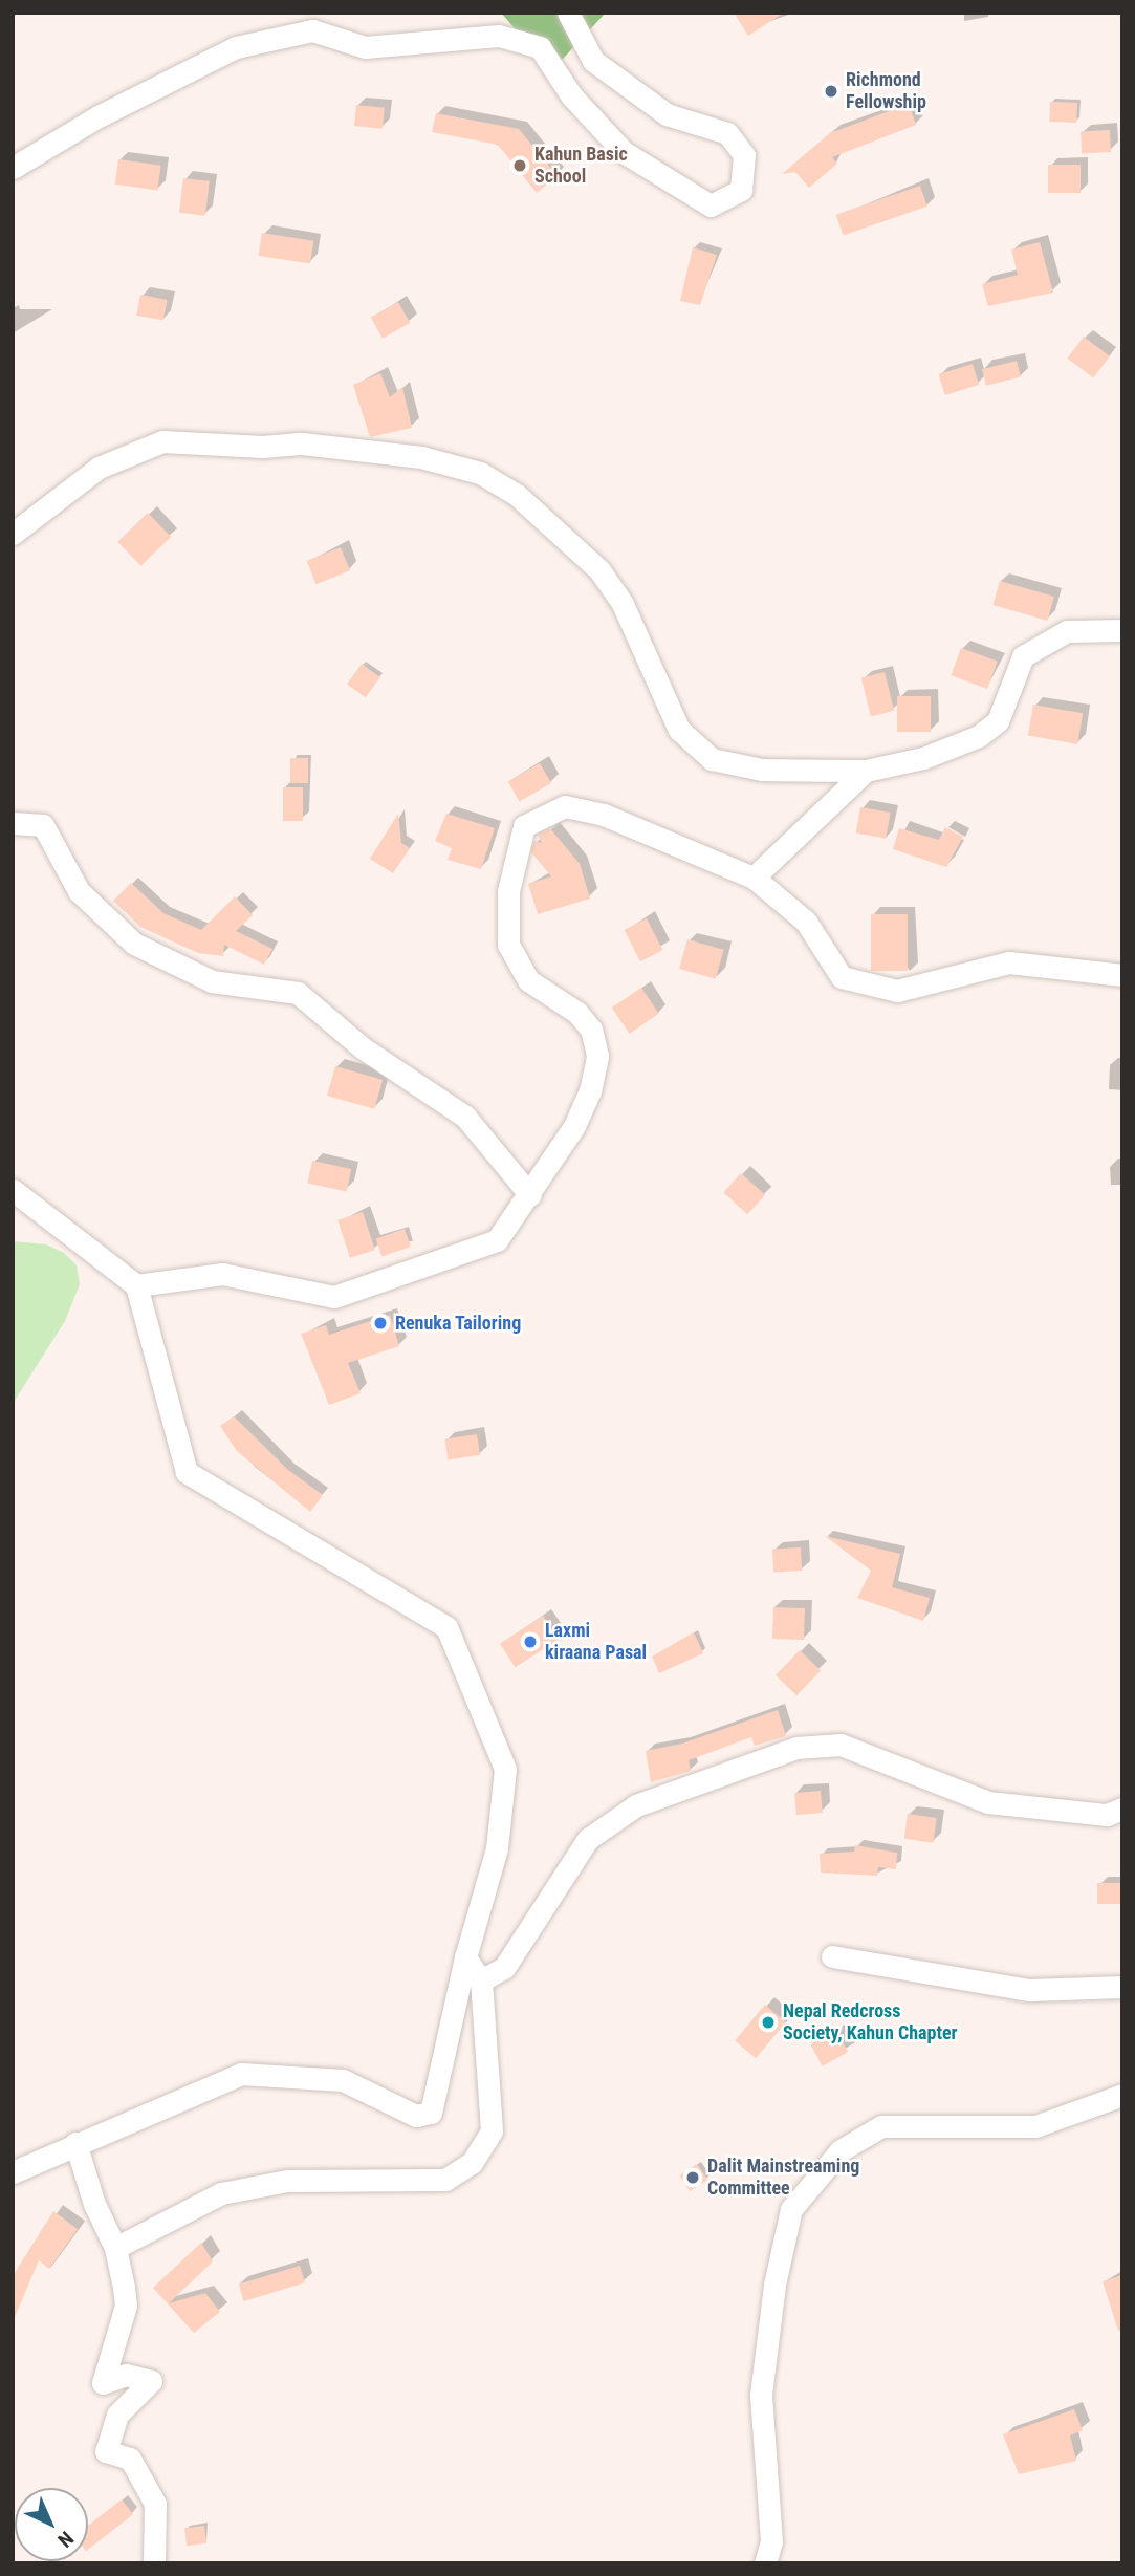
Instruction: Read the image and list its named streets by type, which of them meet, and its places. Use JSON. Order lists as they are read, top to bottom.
{
  "places": [
    "Richmond Fellowship",
    "Kahun Basic School",
    "Renuka Tailoring",
    "Laxmi kiraana Pasal",
    "Nepal Redcross Society, Kahun Chapter",
    "Dalit Mainstreaming Committee"
  ],
  "north": "bottom right"
}
